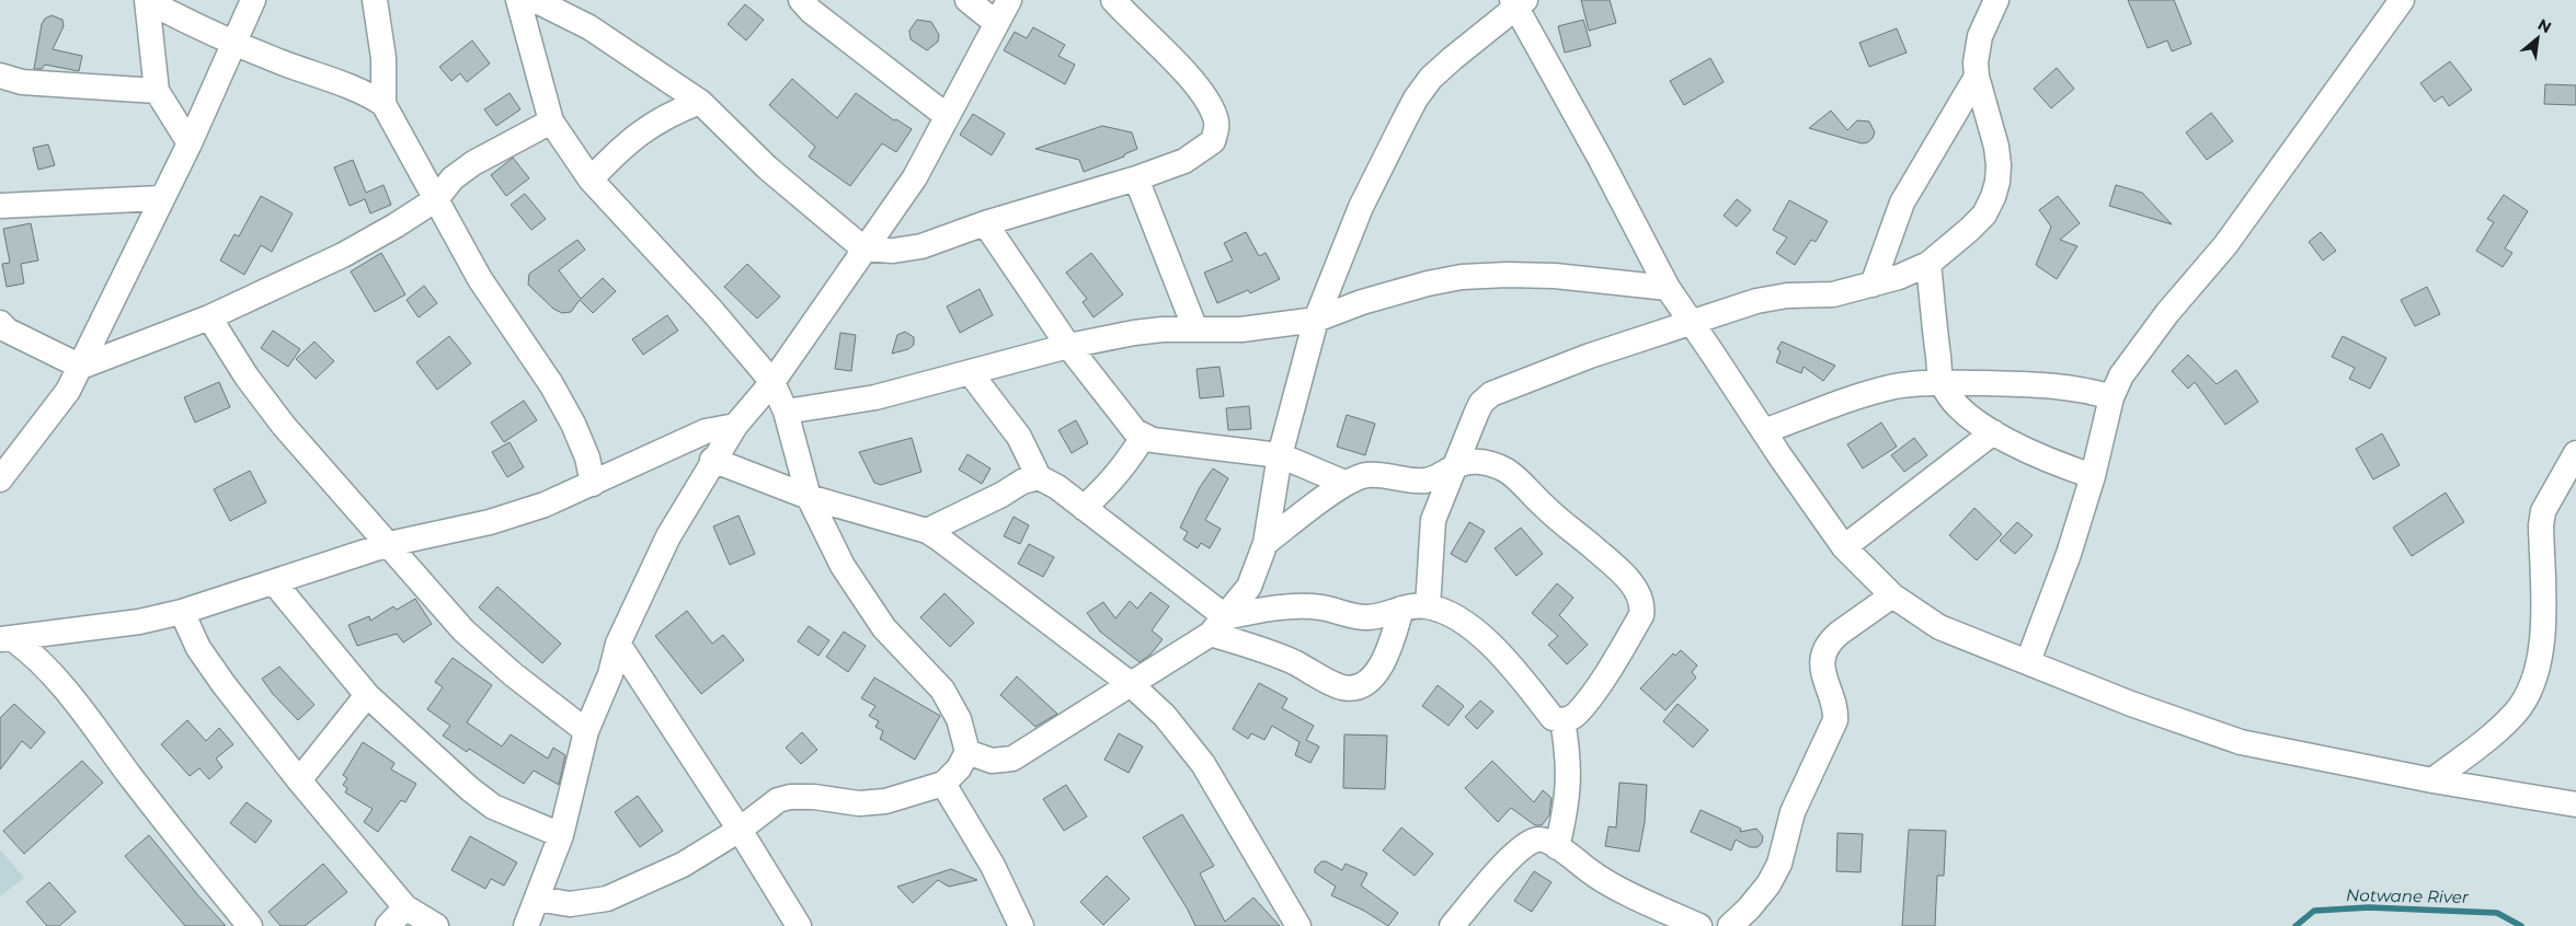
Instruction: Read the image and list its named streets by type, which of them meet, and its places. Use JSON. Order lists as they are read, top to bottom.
{
  "water": ["Notwane River"],
  "north": "top right"
}
